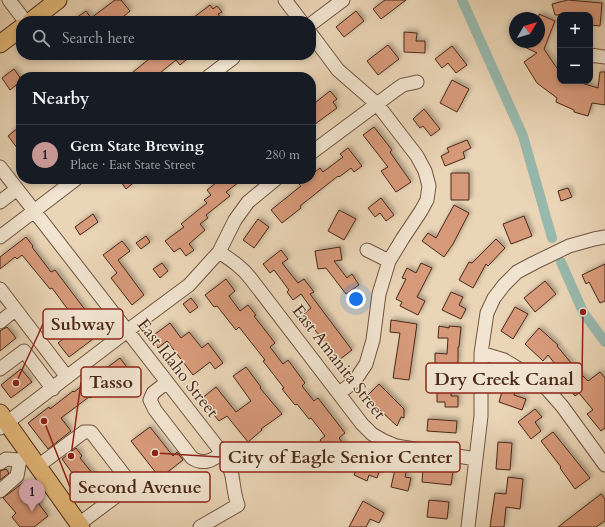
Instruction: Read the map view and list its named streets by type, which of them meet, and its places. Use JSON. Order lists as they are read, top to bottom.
{
  "streets": {
    "street": ["East Amanita Street", "East Idaho Street"]
  },
  "places": [
    "Dry Creek Canal",
    "Subway",
    "Second Avenue",
    "City of Eagle Senior Center",
    "Tasso"
  ],
  "north": "top right",
  "page": {
    "map_buttons": ["+", "−"],
    "search": "Search here",
    "heading": "Nearby",
    "list": [
      {
        "mark": "1",
        "name": "Gem State Brewing",
        "note": "Place · East State Street",
        "value": "280 m"
      }
    ],
    "pins": "1"
  }
}
